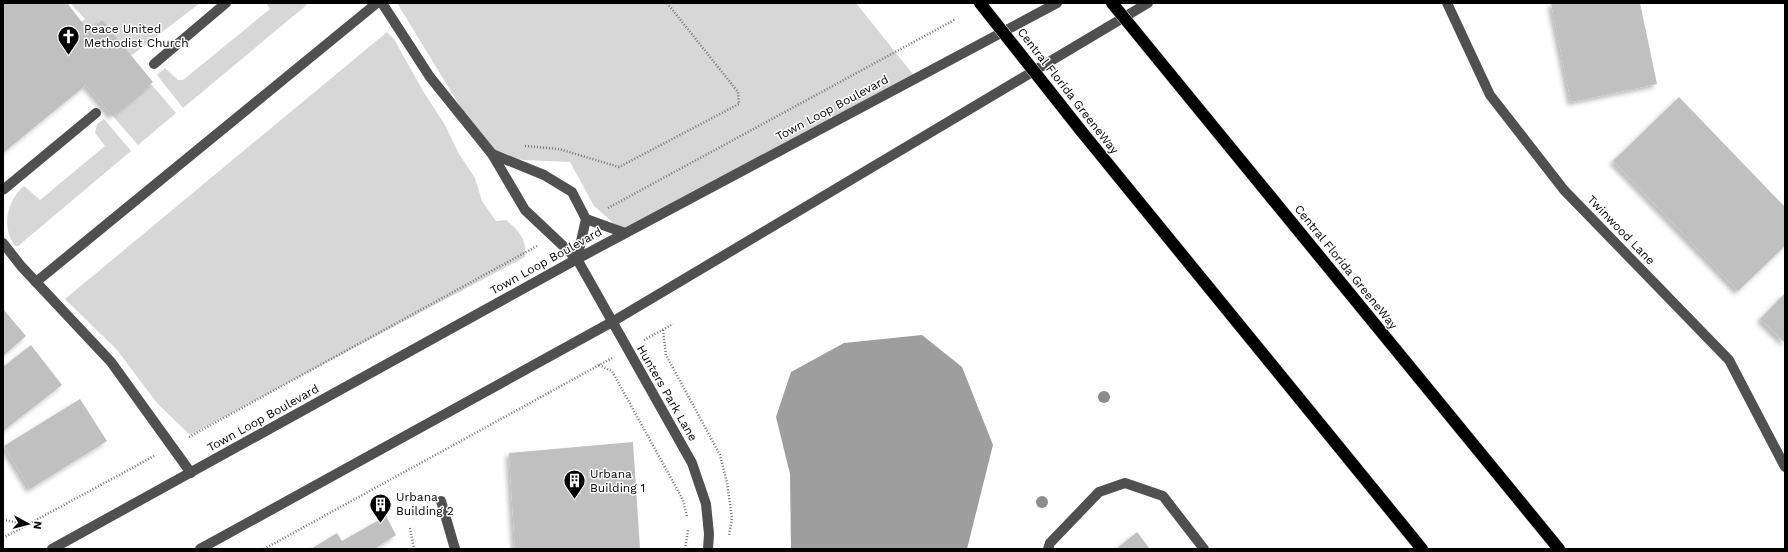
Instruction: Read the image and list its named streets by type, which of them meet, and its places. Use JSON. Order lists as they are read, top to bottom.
{
  "streets": {
    "highway": ["Central Florida GreeneWay"],
    "street": ["Town Loop Boulevard", "Twinwood Lane", "Hunters Park Lane"]
  },
  "crossings": [
    ["Town Loop Boulevard", "Hunters Park Lane"]
  ],
  "places": {
    "church": ["Peace United Methodist Church"],
    "building": ["Urbana Building 1", "Urbana Building 2"]
  },
  "north": "right"
}
